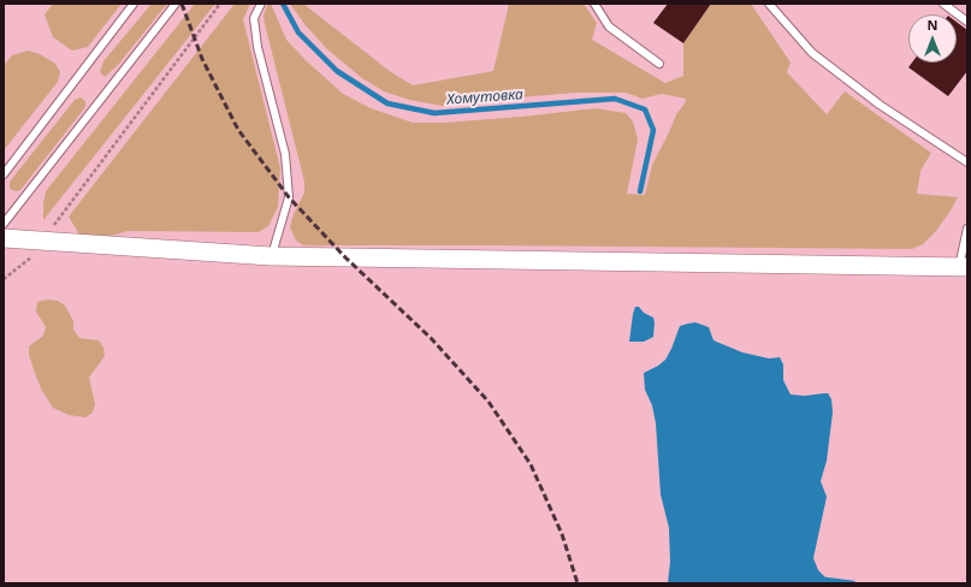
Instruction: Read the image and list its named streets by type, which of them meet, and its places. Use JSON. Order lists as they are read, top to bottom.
{
  "water": ["Хомутовка"],
  "north": "top"
}
